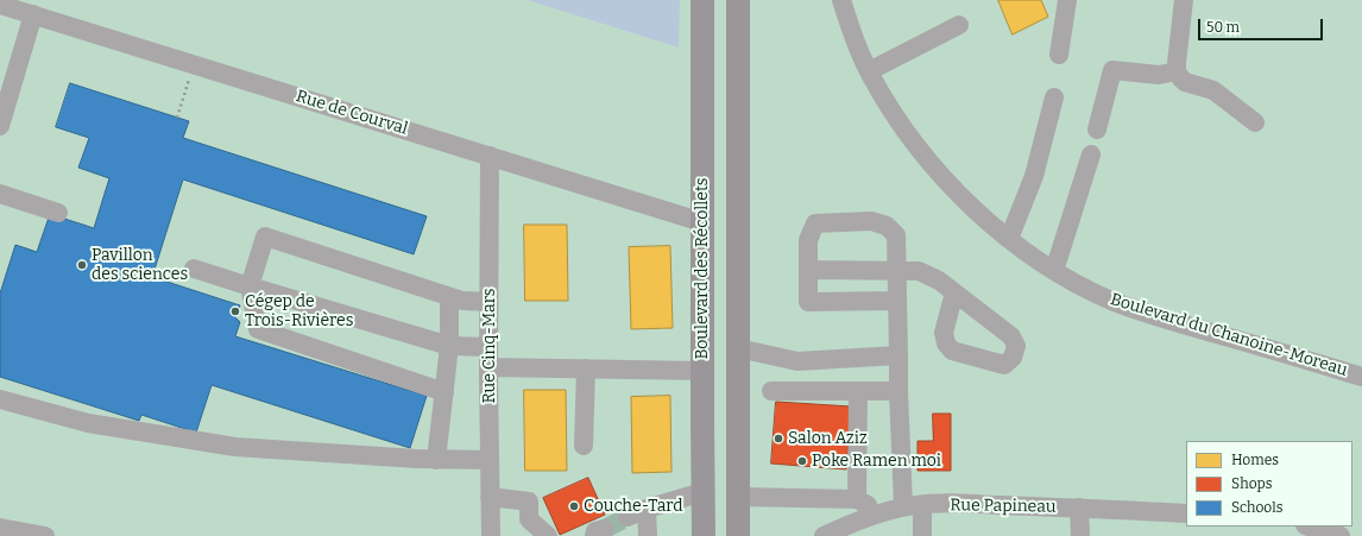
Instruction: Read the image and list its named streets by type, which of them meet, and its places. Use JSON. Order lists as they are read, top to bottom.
{
  "streets": {
    "main road": ["Boulevard des Récollets"],
    "street": [
      "Rue de Courval",
      "Boulevard du Chanoine-Moreau",
      "Rue Cinq-Mars",
      "Rue Papineau"
    ]
  },
  "crossings": [
    ["Rue de Courval", "Boulevard des Récollets"],
    ["Rue de Courval", "Rue Cinq-Mars"]
  ],
  "places": [
    "Pavillon des sciences",
    "Cégep de Trois-Rivières",
    "Salon Aziz",
    "Poke Ramen moi",
    "Couche-Tard"
  ],
  "legend": ["Homes", "Shops", "Schools"],
  "scale_bar": "50 m"
}
